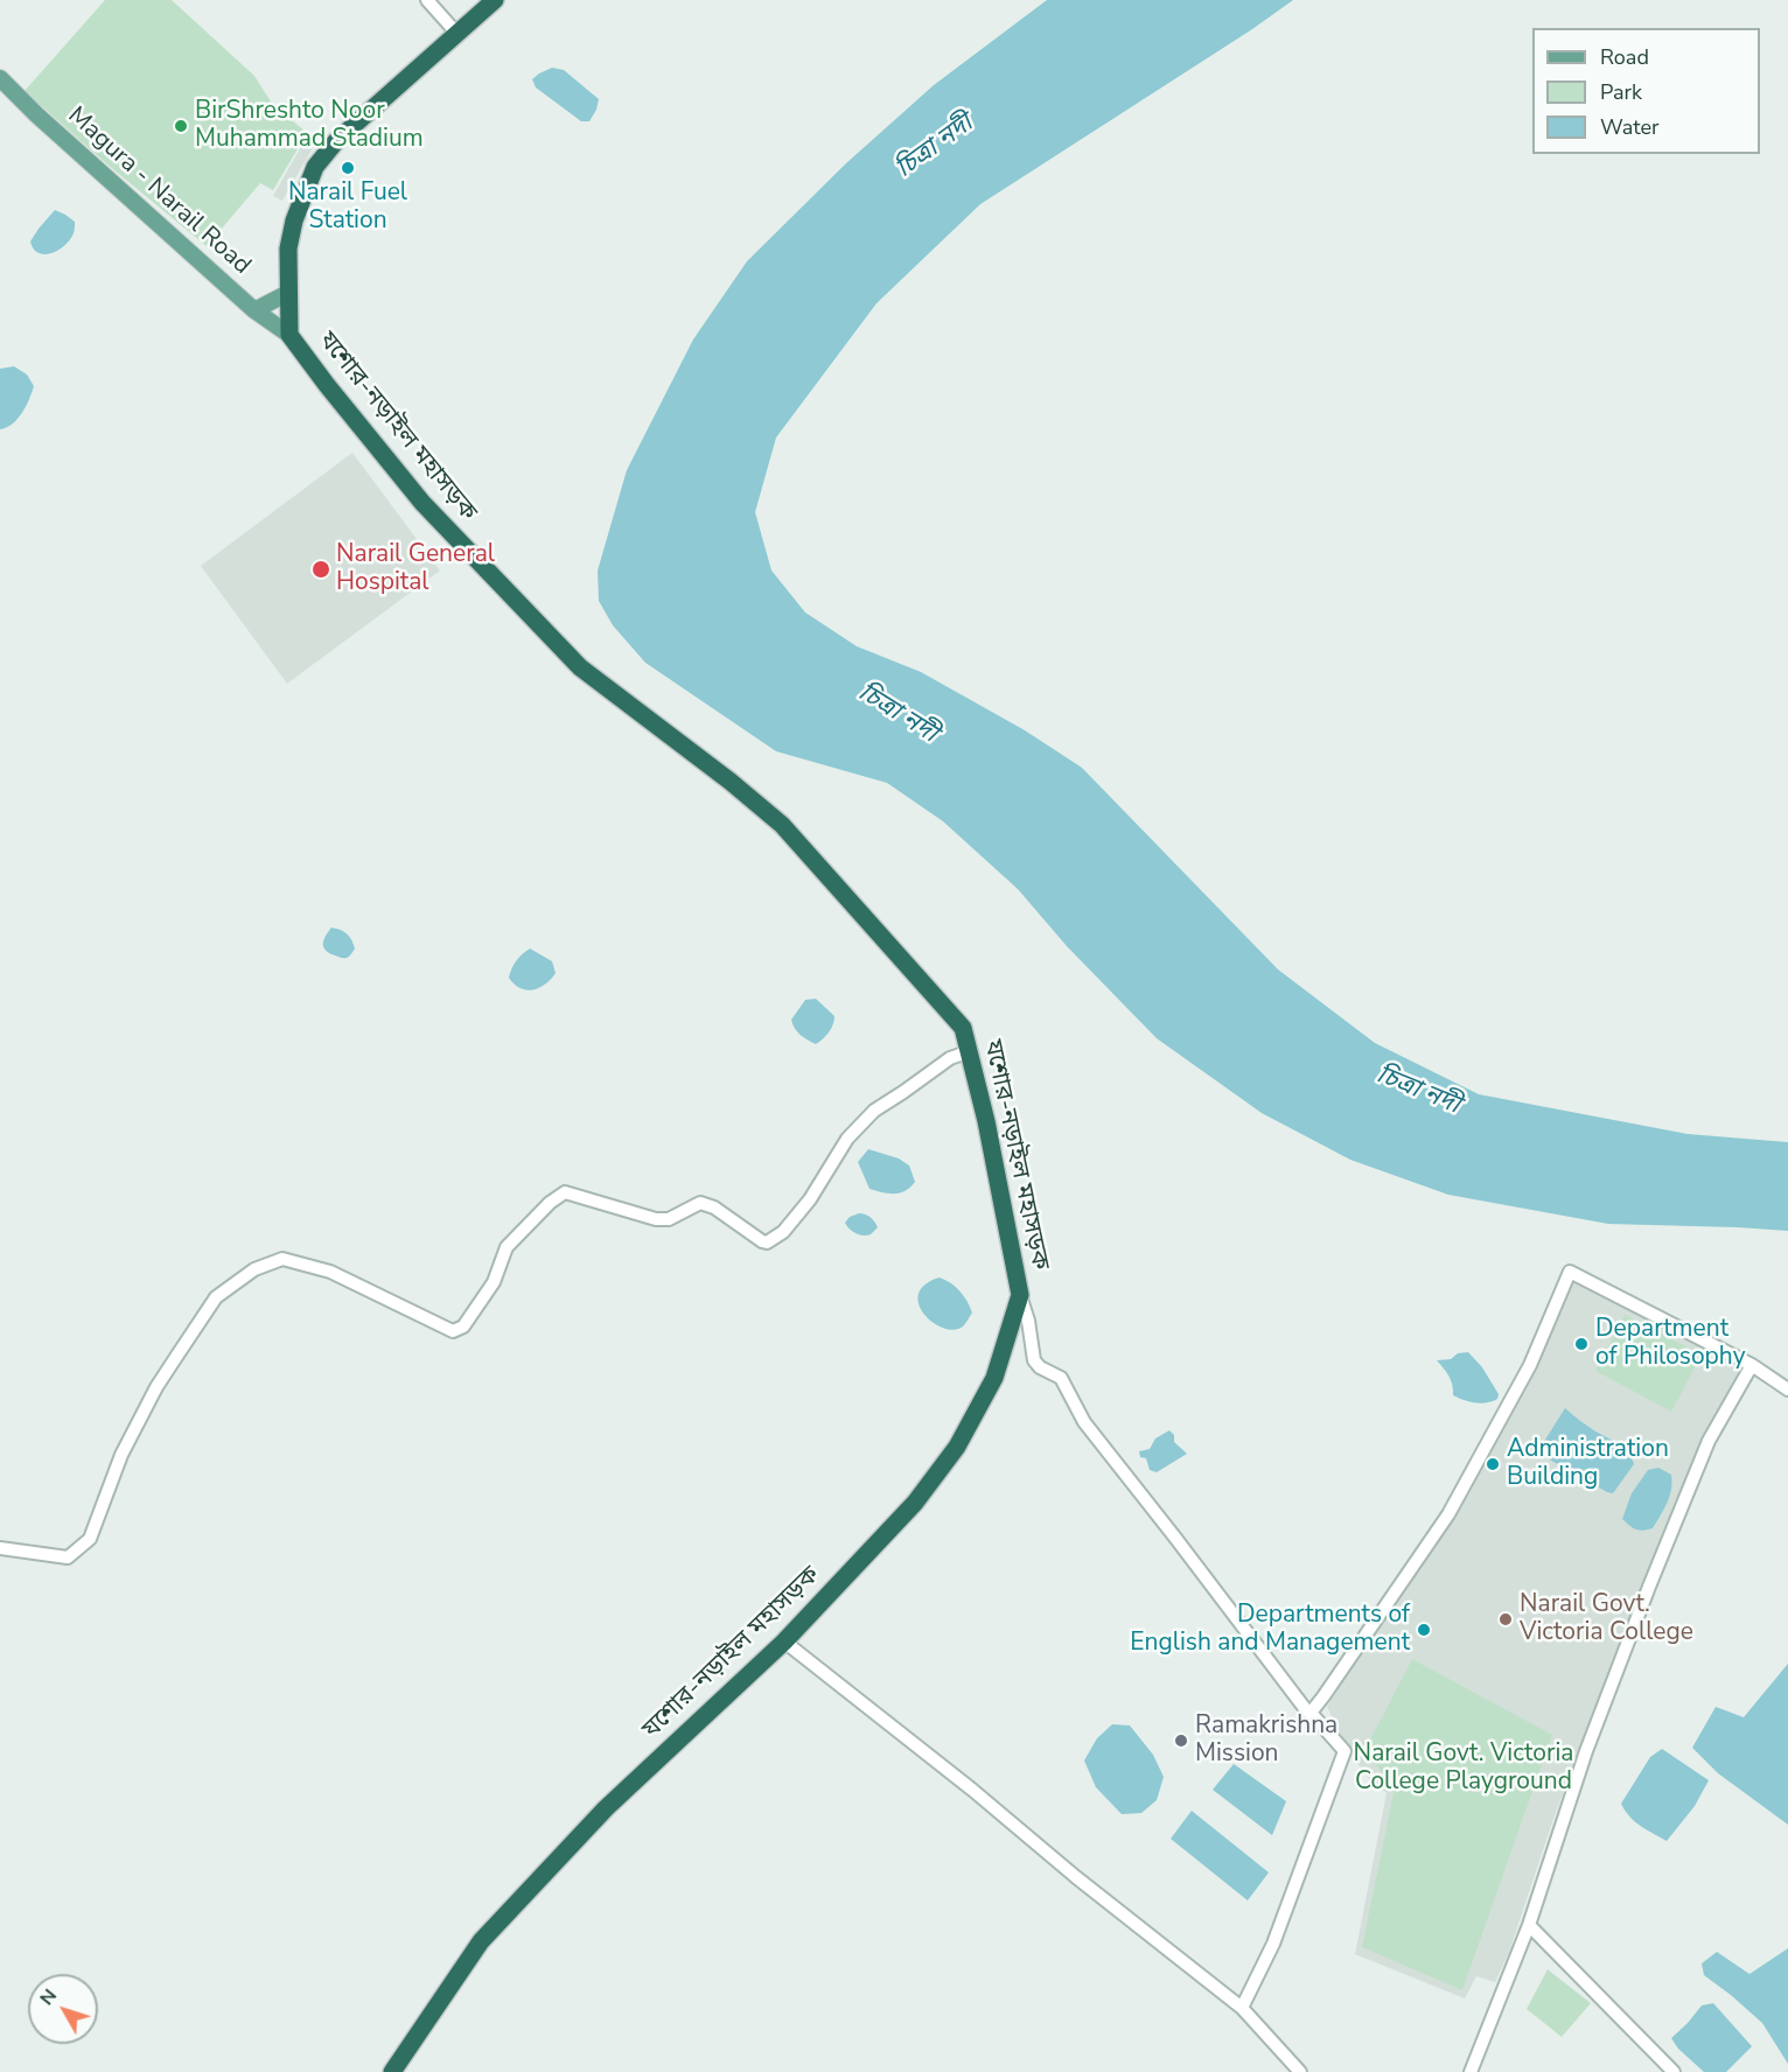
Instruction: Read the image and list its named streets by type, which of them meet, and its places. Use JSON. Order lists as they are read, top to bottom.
{
  "streets": {
    "highway": ["যশোর-নড়াইল মহাসড়ক"],
    "main road": ["Magura - Narail Road"]
  },
  "crossings": [
    ["Magura - Narail Road", "যশোর-নড়াইল মহাসড়ক"]
  ],
  "water": ["চিত্রা নদী"],
  "parks": ["Narail Govt. Victoria College Playground"],
  "places": [
    "BirShreshto Noor Muhammad Stadium",
    "Narail Fuel Station",
    "Narail General Hospital",
    "Department of Philosophy",
    "Administration Building",
    "Narail Govt. Victoria College",
    "Departments of English and Management",
    "Ramakrishna Mission"
  ],
  "legend": ["Road", "Park", "Water"],
  "north": "top left"
}
